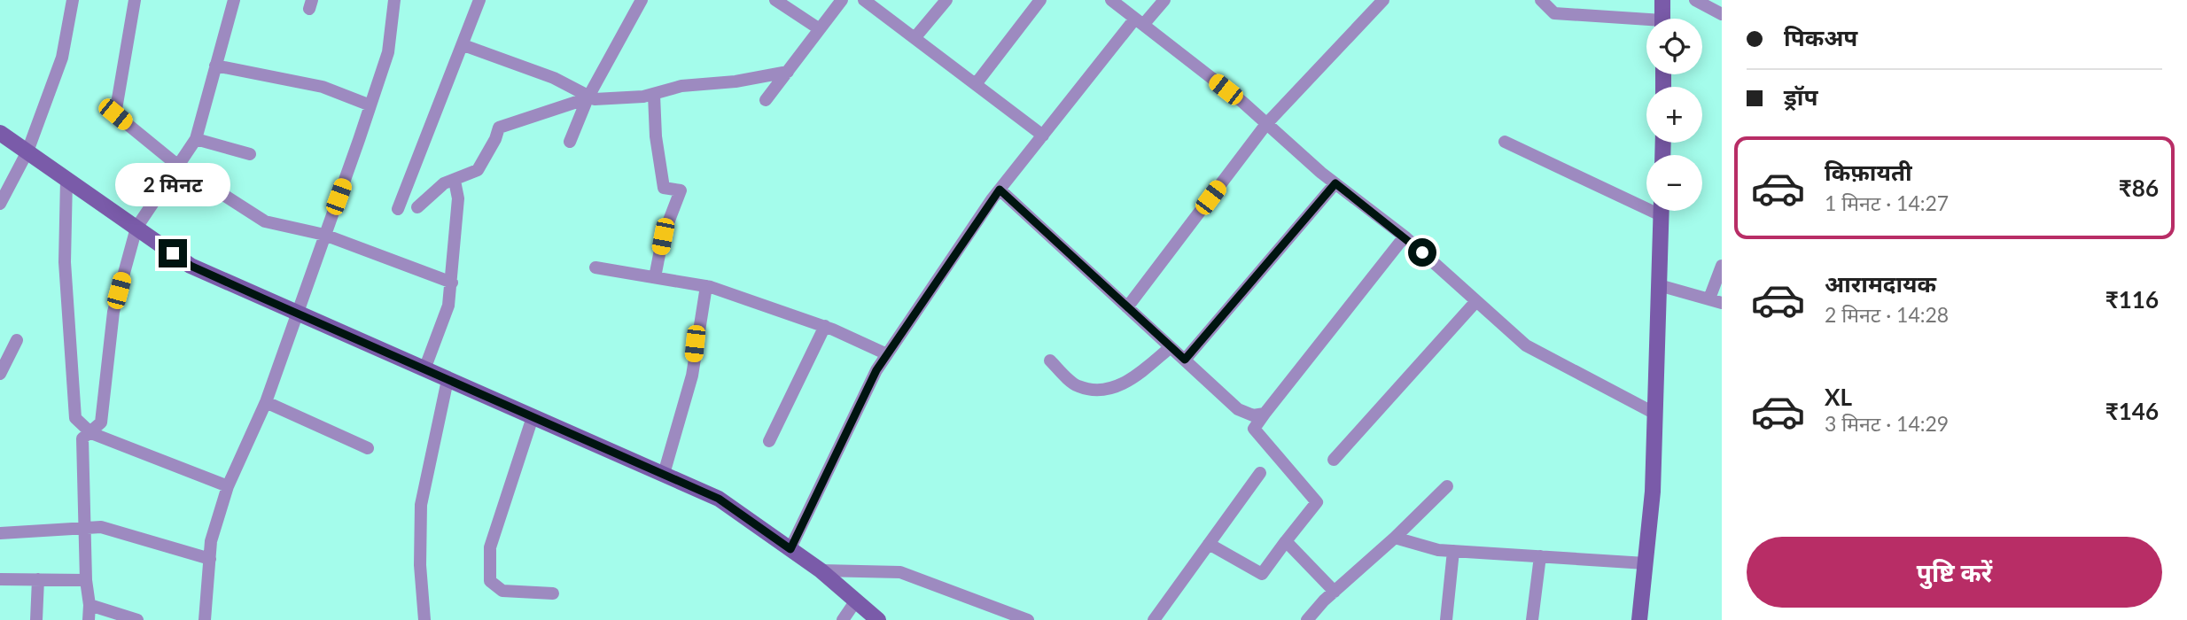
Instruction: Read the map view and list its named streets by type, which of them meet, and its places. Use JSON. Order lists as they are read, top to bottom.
{
  "page": {
    "banner": ["पिकअप", "ड्रॉप"],
    "map_buttons": ["+", "−"],
    "list": [
      {
        "name": "किफ़ायती",
        "note": "1 मिनट · 14:27",
        "value": "₹86"
      },
      {
        "name": "आरामदायक",
        "note": "2 मिनट · 14:28",
        "value": "₹116"
      },
      {
        "name": "XL",
        "note": "3 मिनट · 14:29",
        "value": "₹146"
      }
    ],
    "bubble": "2 मिनट",
    "buttons": "पुष्टि करें"
  }
}
